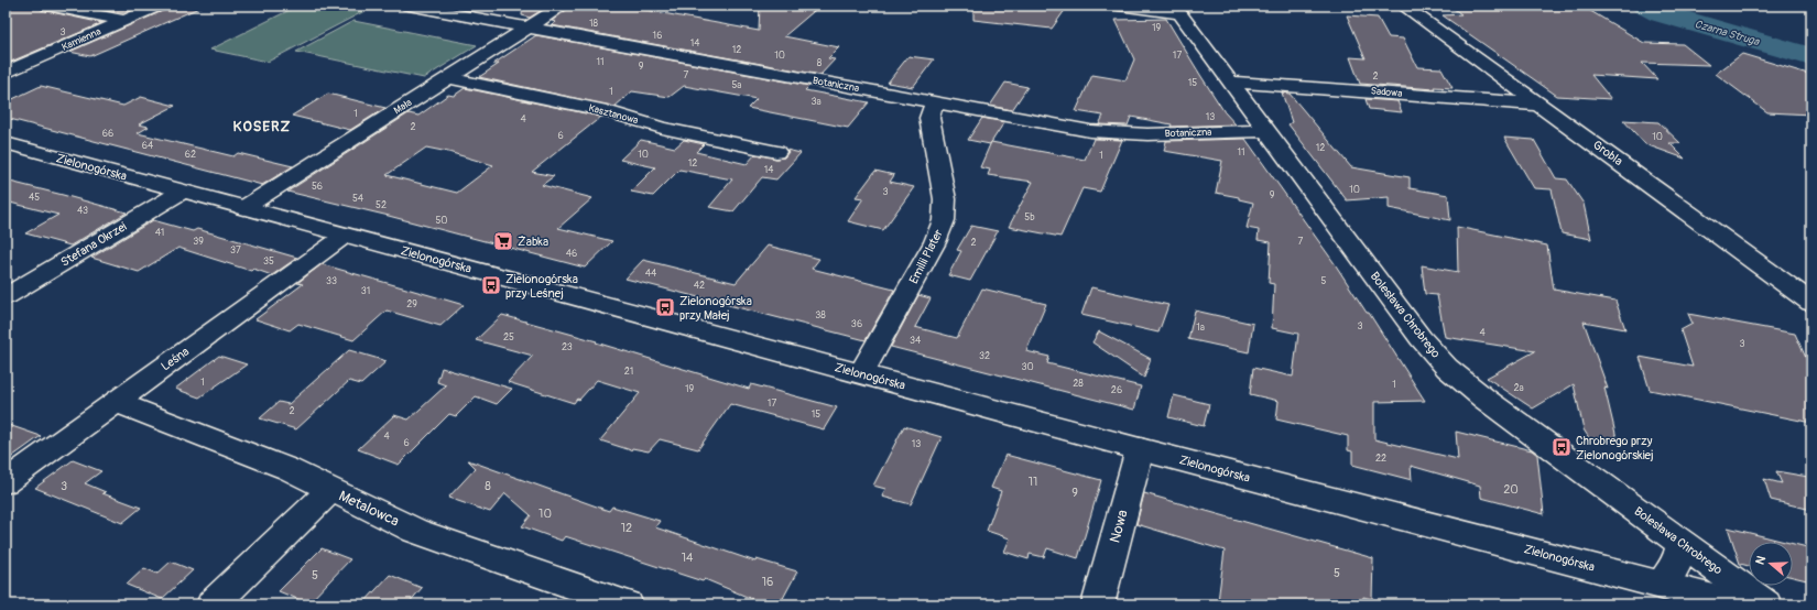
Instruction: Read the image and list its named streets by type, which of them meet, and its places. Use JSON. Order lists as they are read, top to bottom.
{
  "streets": {
    "street": [
      "Kamienna",
      "Botaniczna",
      "Sadowa",
      "Mała",
      "Kasztanowa",
      "Grobla",
      "Zielonogórska",
      "Stefana Okrzei",
      "Emilii Plater",
      "Bolesława Chrobrego",
      "Leśna",
      "Metalowca",
      "Nowa"
    ]
  },
  "crossings": [
    ["Botaniczna", "Mała"],
    ["Botaniczna", "Emilii Plater"],
    ["Botaniczna", "Bolesława Chrobrego"],
    ["Sadowa", "Grobla"],
    ["Sadowa", "Bolesława Chrobrego"],
    ["Mała", "Kasztanowa"],
    ["Mała", "Zielonogórska"],
    ["Zielonogórska", "Stefana Okrzei"],
    ["Zielonogórska", "Emilii Plater"],
    ["Zielonogórska", "Leśna"],
    ["Zielonogórska", "Nowa"],
    ["Leśna", "Metalowca"]
  ],
  "districts": ["KOSERZ"],
  "water": ["Czarna Struga"],
  "places": {
    "supermarket": ["Żabka"],
    "bus stop": ["Zielonogórska przy Leśnej", "Zielonogórska przy Małej", "Chrobrego przy Zielonogórskiej"]
  },
  "house_numbers": [
    "18",
    "19",
    "3",
    "16",
    "14",
    "12",
    "10",
    "17",
    "11",
    "8",
    "9",
    "7",
    "2",
    "15",
    "5a",
    "1",
    "3a",
    "1",
    "13",
    "4",
    "2",
    "66",
    "6",
    "10",
    "64",
    "12",
    "11",
    "62",
    "10",
    "1",
    "12",
    "14",
    "56",
    "10",
    "3",
    "9",
    "45",
    "54",
    "52",
    "43",
    "5b",
    "50",
    "41",
    "39",
    "7",
    "2",
    "37",
    "46",
    "35",
    "44",
    "33",
    "5",
    "42",
    "31",
    "29",
    "38",
    "36",
    "3",
    "1a",
    "4",
    "25",
    "34",
    "3",
    "23",
    "32",
    "30",
    "21",
    "1",
    "28",
    "1",
    "2a",
    "19",
    "26",
    "17",
    "2",
    "15",
    "4",
    "6",
    "13",
    "22",
    "11",
    "3",
    "8",
    "20",
    "9",
    "10",
    "12",
    "14",
    "5",
    "5",
    "16"
  ],
  "north": "left"
}
